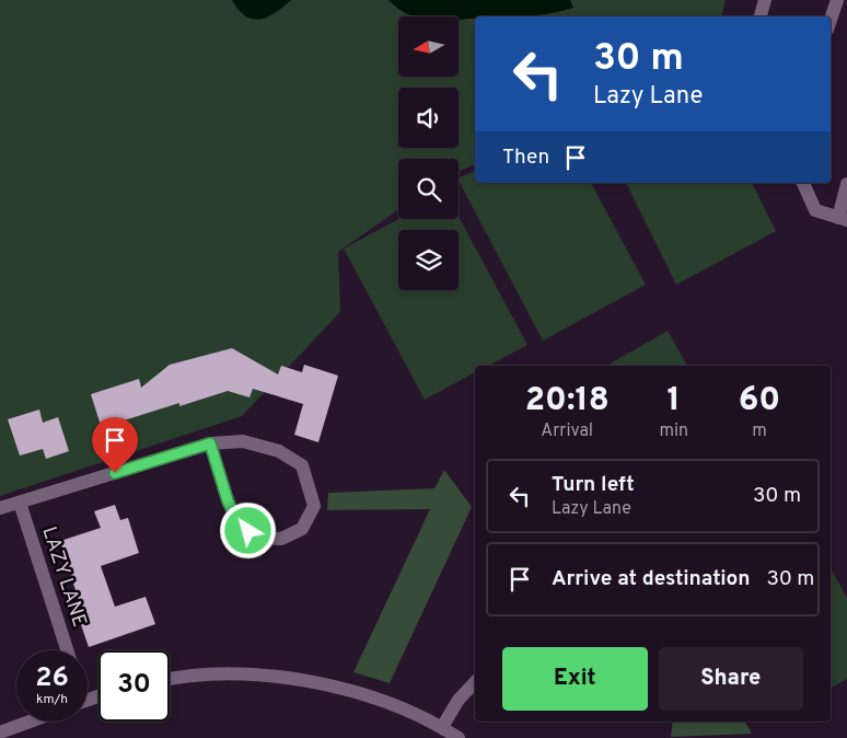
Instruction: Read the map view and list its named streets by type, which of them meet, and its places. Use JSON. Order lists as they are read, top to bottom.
{
  "streets": {
    "street": ["LAZY LANE"]
  },
  "north": "left",
  "page": {
    "turn": ["30 m", "Lazy Lane"],
    "then": "Then",
    "eta": [
      "20:18",
      "Arrival",
      "1",
      "min",
      "60",
      "m"
    ],
    "list": [
      {
        "name": "Turn left",
        "note": "Lazy Lane",
        "value": "30 m"
      },
      {
        "name": "Arrive at destination",
        "value": "30 m"
      }
    ],
    "buttons": ["Exit", "Share"],
    "speed": "26 km/h",
    "limit": "30"
  }
}
